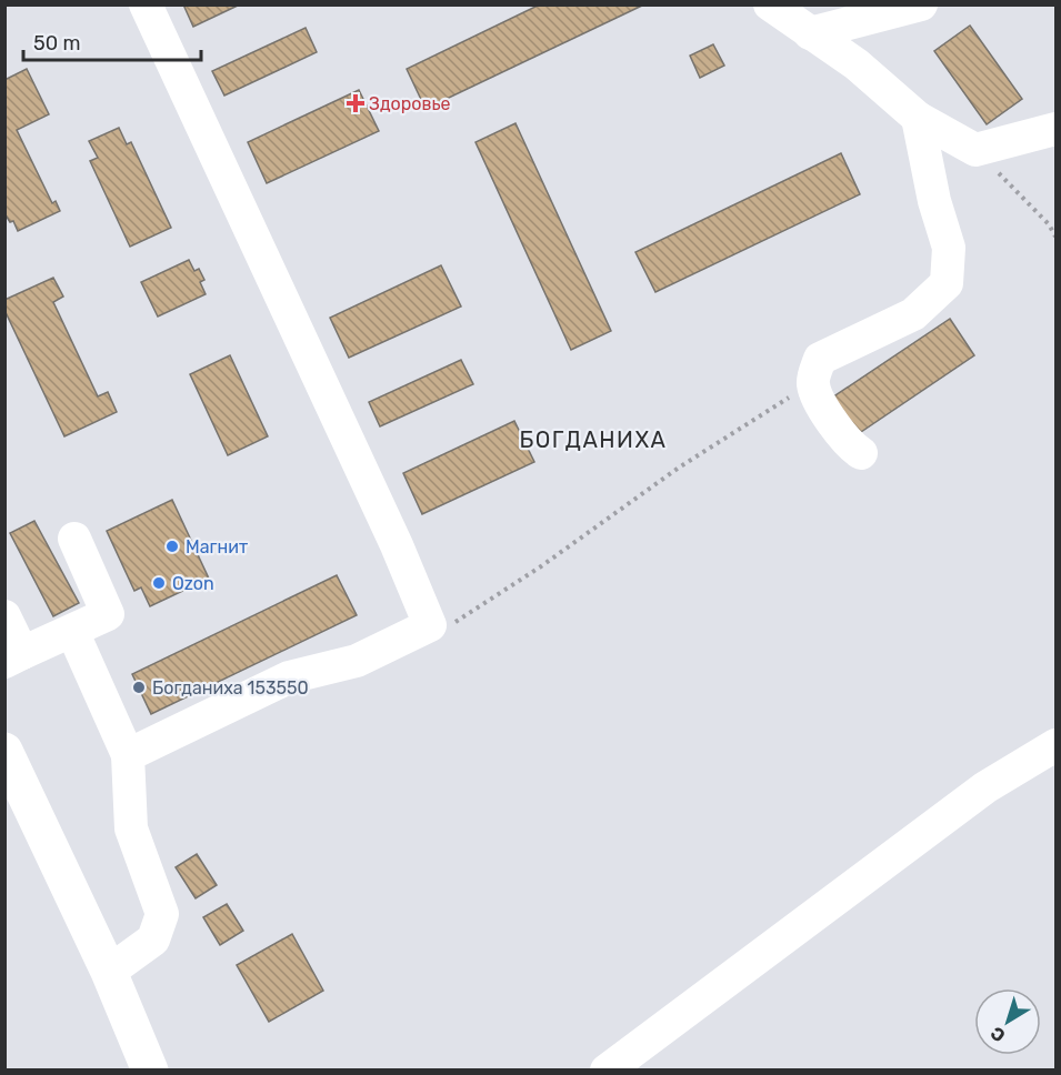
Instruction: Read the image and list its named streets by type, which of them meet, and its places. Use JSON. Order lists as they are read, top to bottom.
{
  "districts": ["БОГДАНИХА"],
  "places": {
    "health": ["Здоровье"],
    "other": ["Магнит", "Ozon", "Богданиха 153550"]
  },
  "scale_bar": "50 m",
  "north": "bottom left"
}
